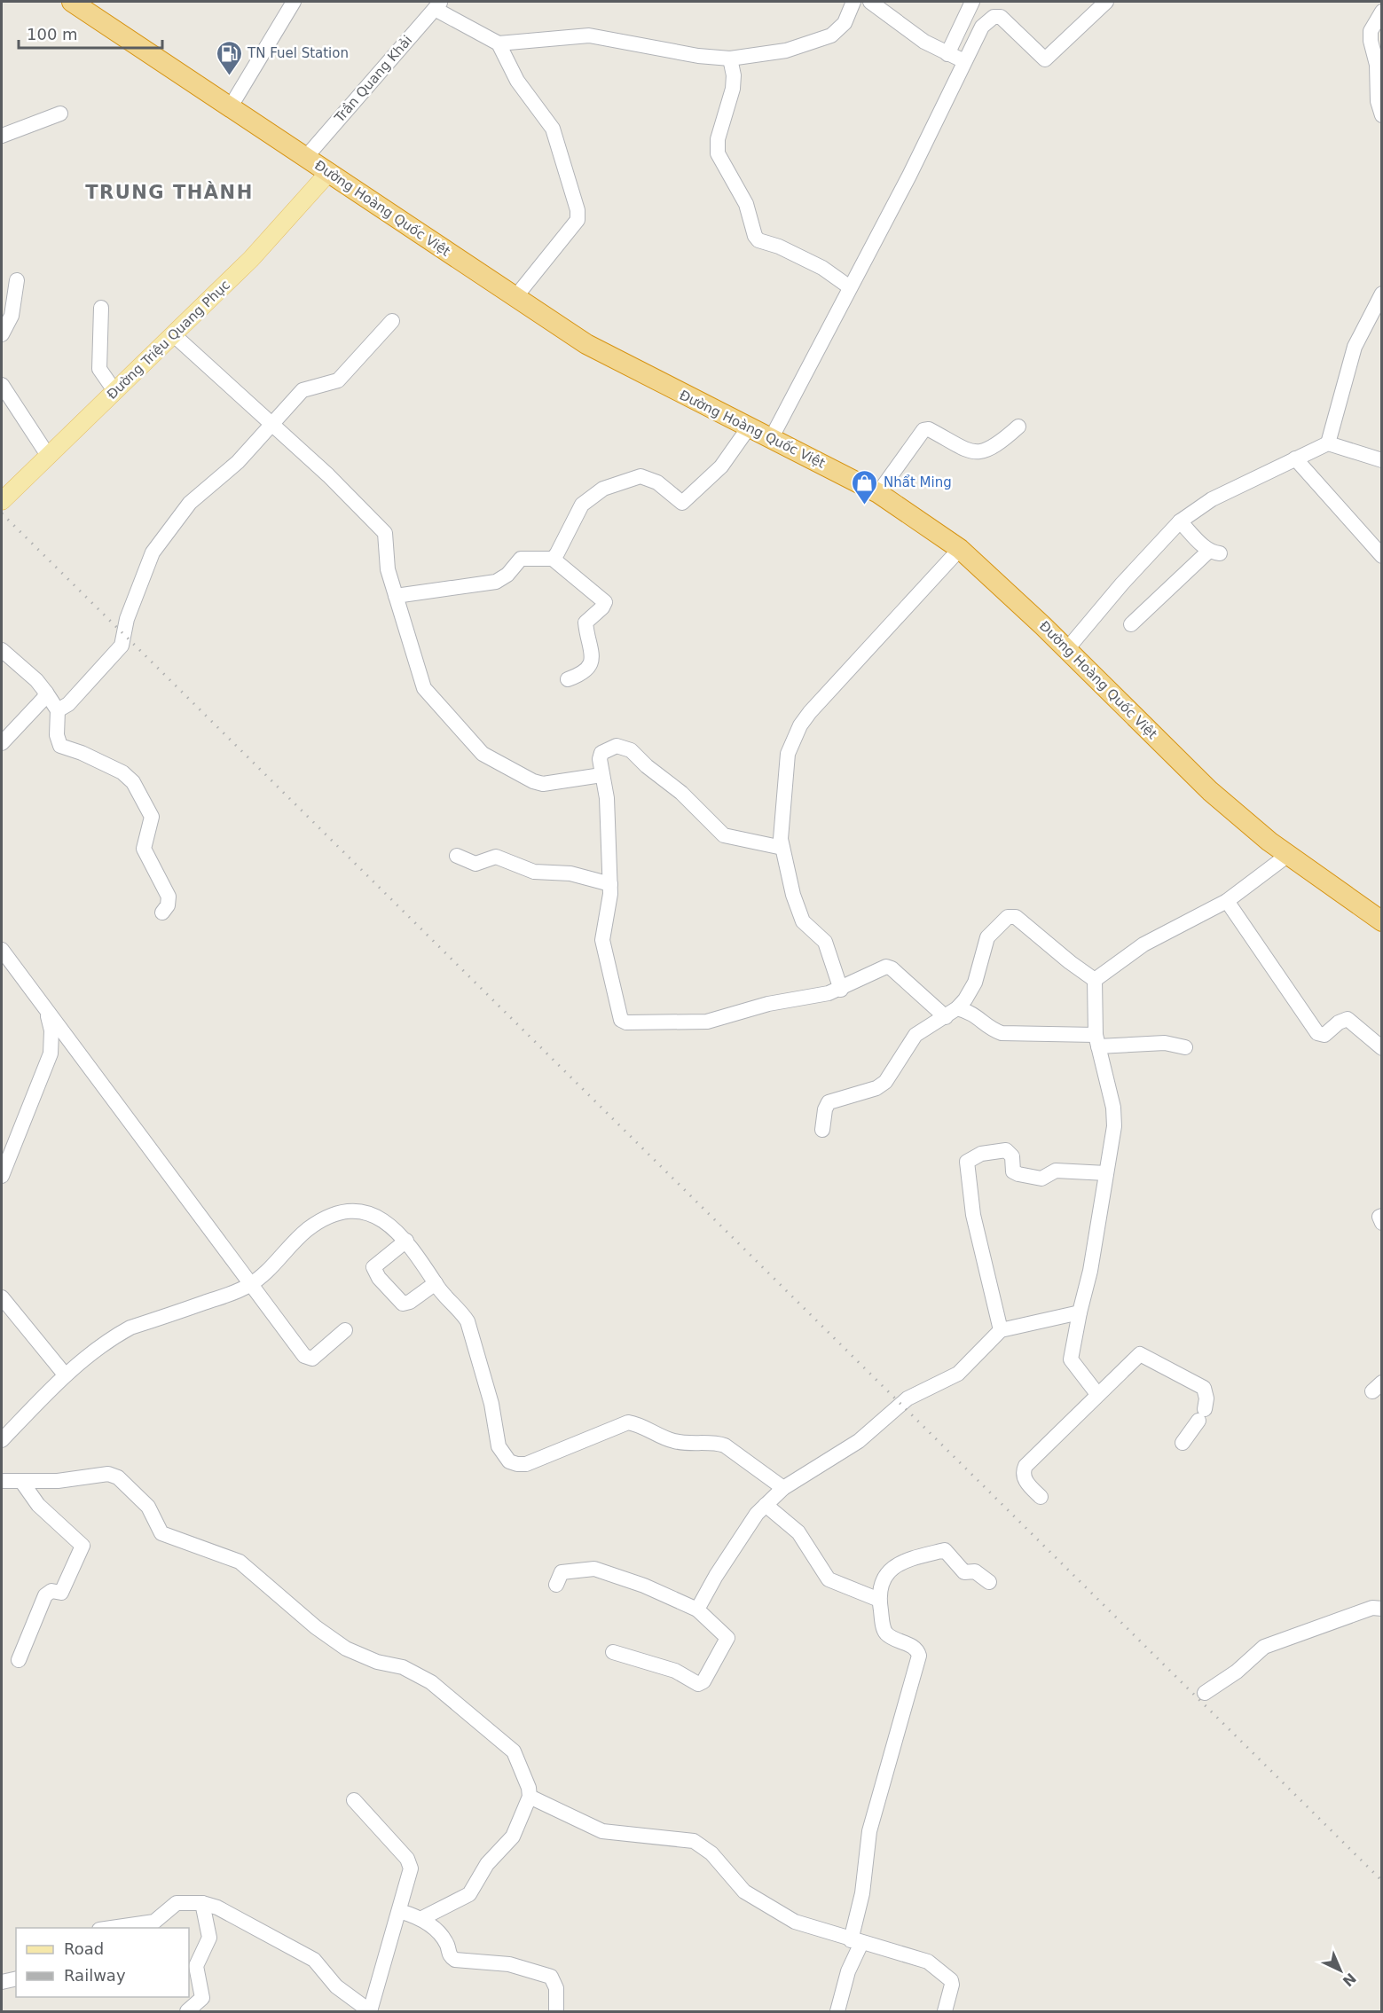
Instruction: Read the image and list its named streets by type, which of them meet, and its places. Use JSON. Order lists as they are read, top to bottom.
{
  "streets": {
    "highway": ["Đường Hoàng Quốc Việt"],
    "main road": ["Đường Triệu Quang Phục"],
    "street": ["Trần Quang Khải"]
  },
  "crossings": [
    ["Trần Quang Khải", "Đường Hoàng Quốc Việt"],
    ["Đường Hoàng Quốc Việt", "Đường Triệu Quang Phục"]
  ],
  "districts": ["TRUNG THÀNH"],
  "places": {
    "fuel station": ["TN Fuel Station"],
    "shop": ["Nhẩt Ming"]
  },
  "legend": ["Road", "Railway"],
  "scale_bar": "100 m",
  "north": "bottom right"
}
